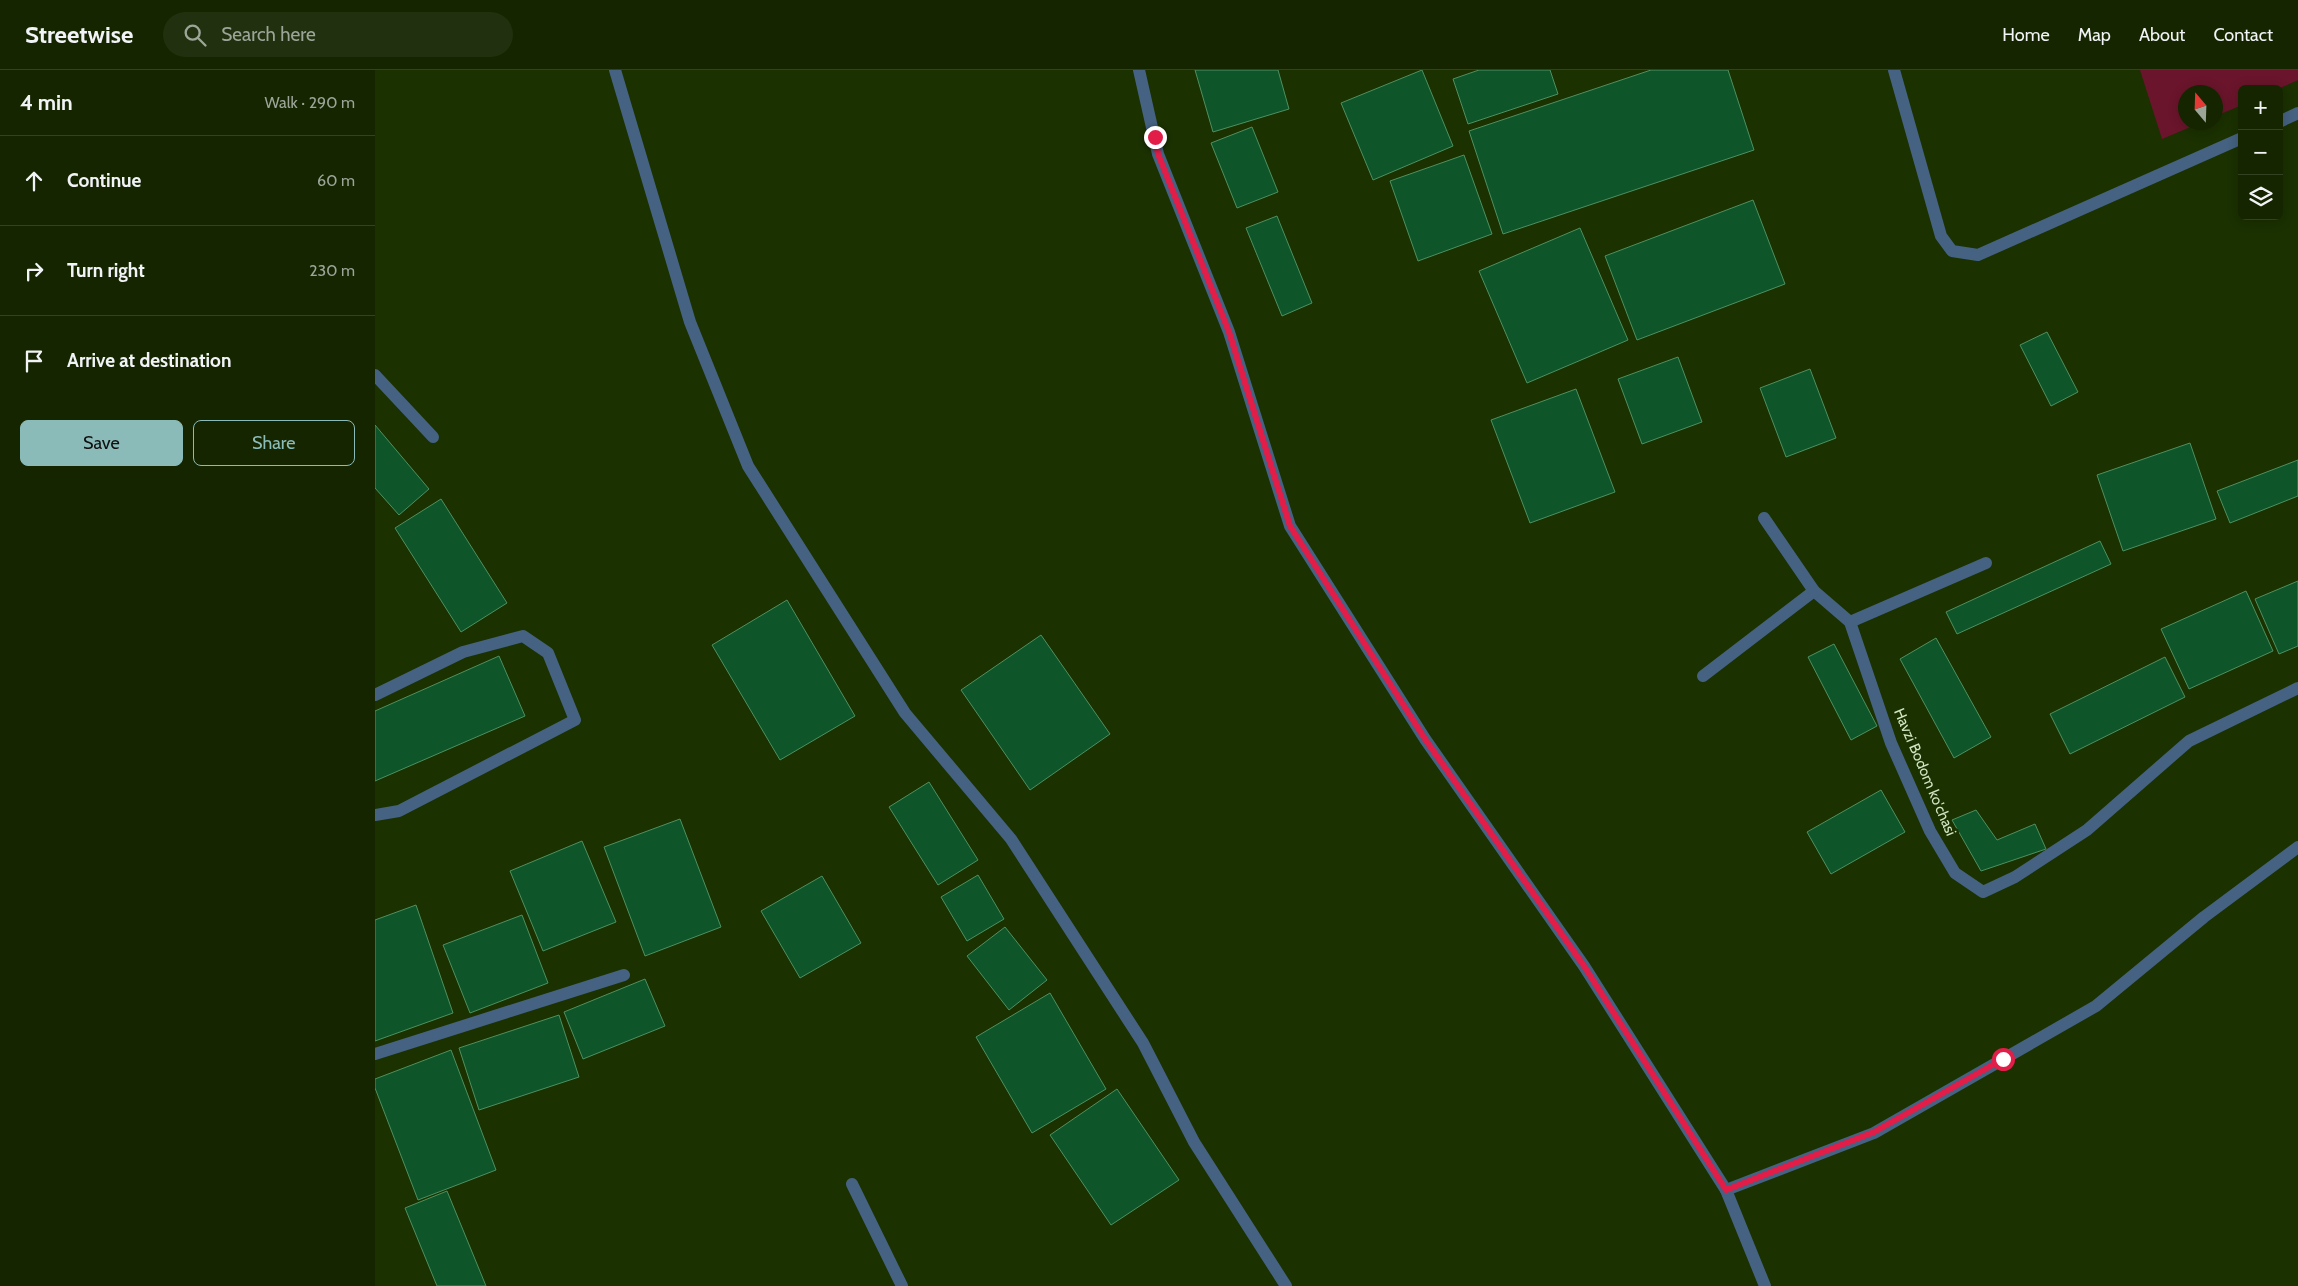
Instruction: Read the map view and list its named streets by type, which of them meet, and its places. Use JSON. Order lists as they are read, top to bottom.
{
  "streets": {
    "street": ["Havzi Bodom ko'chasi"]
  },
  "north": "top",
  "page": {
    "header": "Streetwise",
    "search": "Search here",
    "nav": [
      "Home",
      "Map",
      "About",
      "Contact"
    ],
    "heading": ["4 min", "Walk · 290 m"],
    "map_buttons": ["+", "−"],
    "list": [
      ["Continue", "60 m"],
      ["Turn right", "230 m"],
      "Arrive at destination"
    ],
    "buttons": ["Save", "Share"]
  }
}
